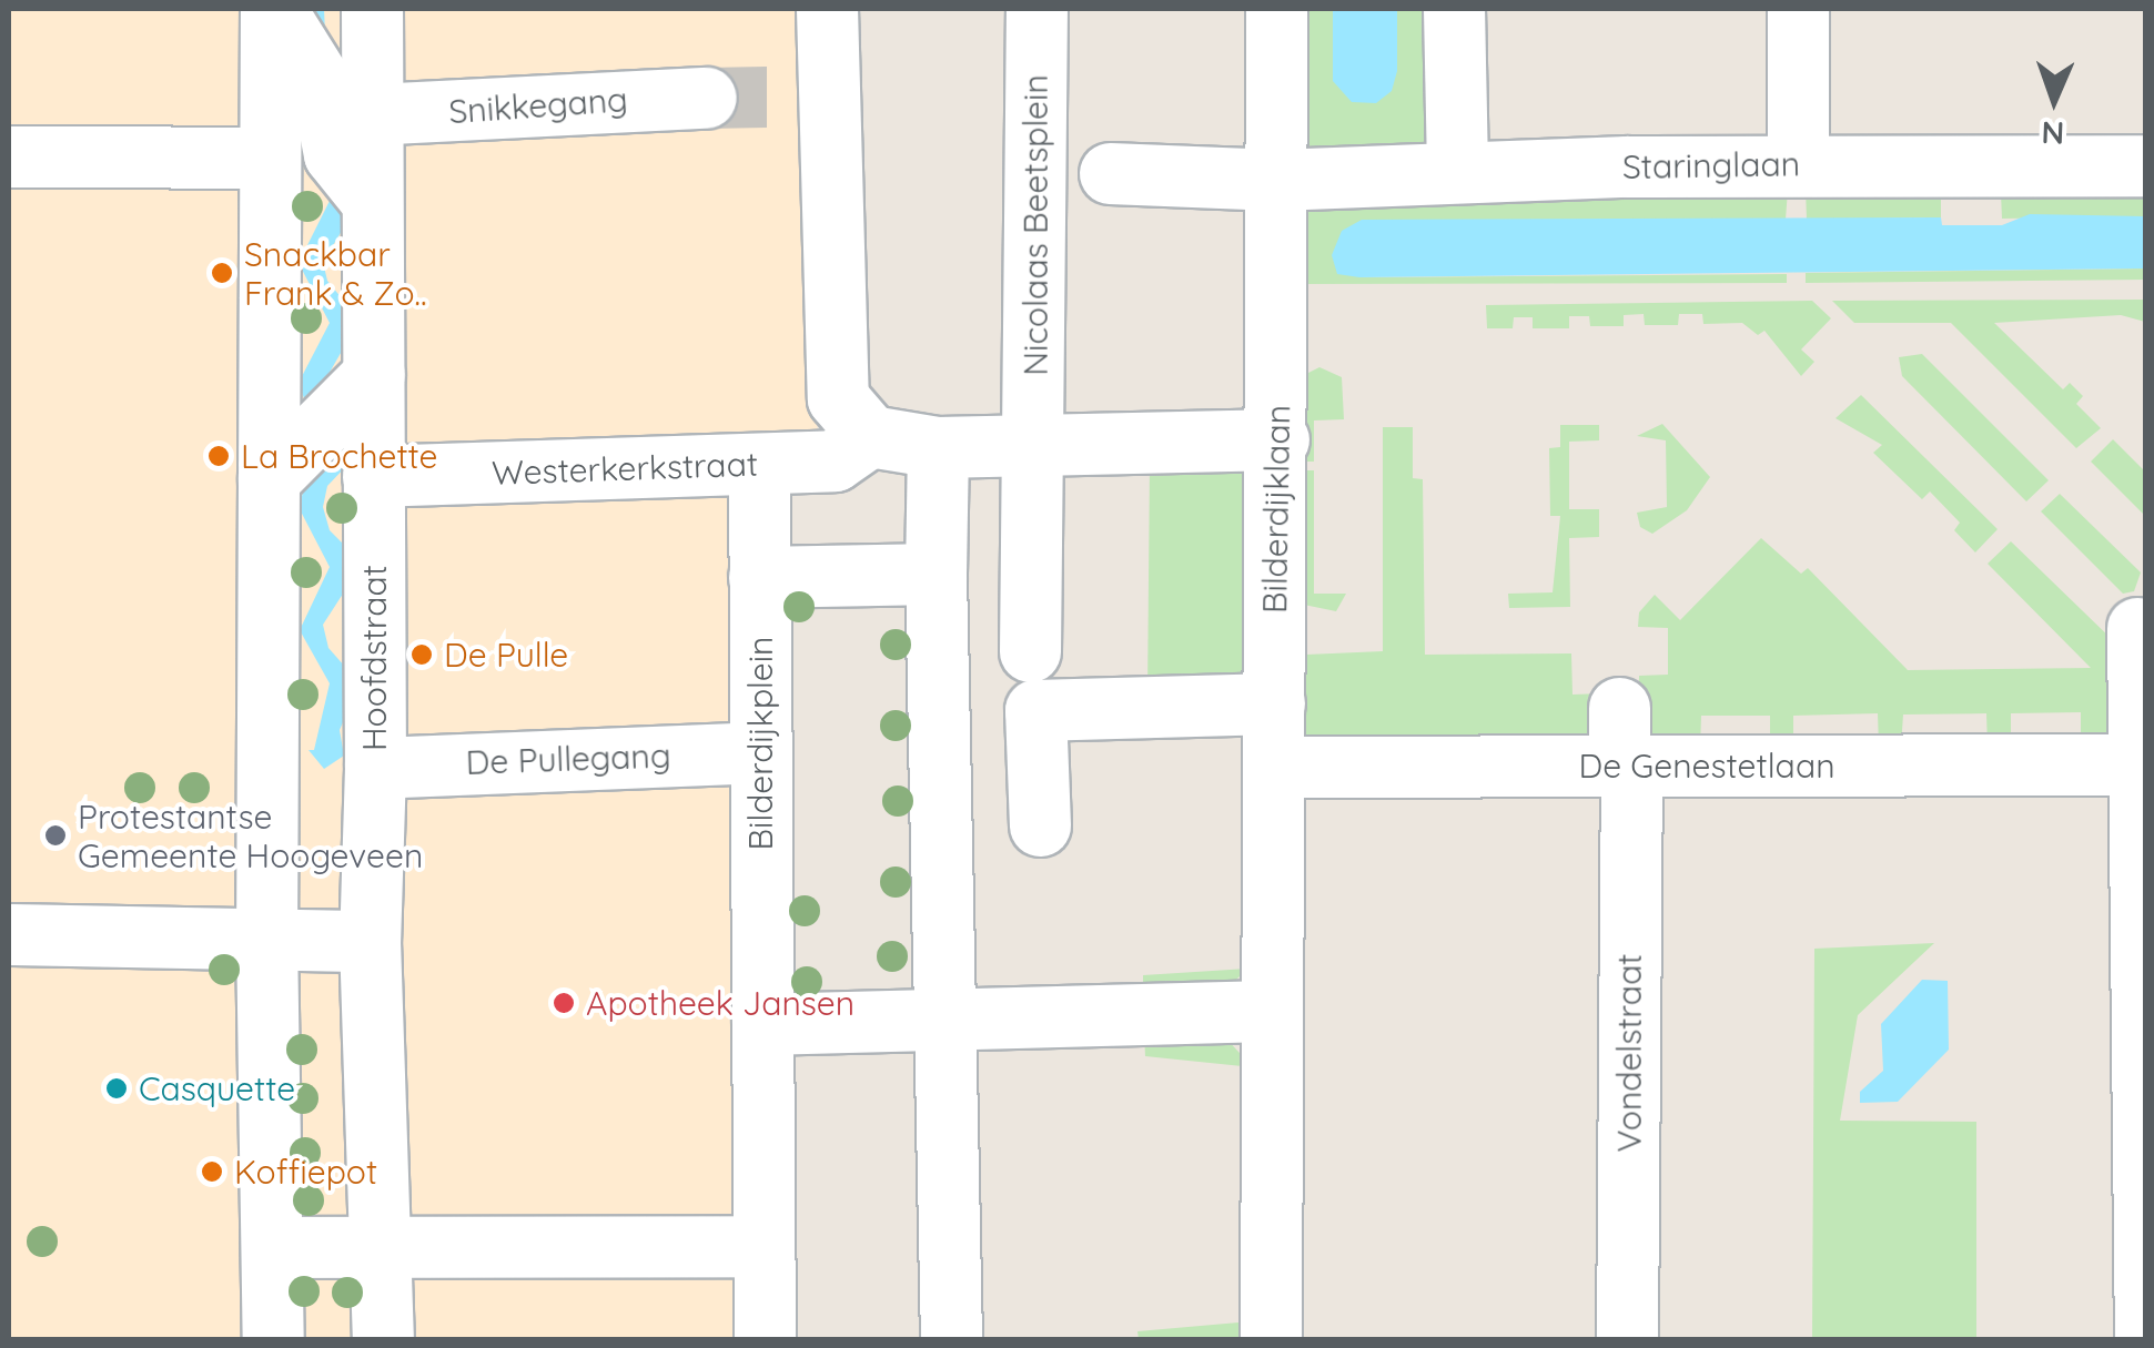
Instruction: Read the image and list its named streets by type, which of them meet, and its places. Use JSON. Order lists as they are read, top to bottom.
{
  "streets": {
    "street": [
      "Snikkegang",
      "Staringlaan",
      "Nicolaas Beetsplein",
      "Westerkerkstraat",
      "Bilderdijklaan",
      "Hoofdstraat",
      "Bilderdijkplein",
      "De Pullegang",
      "De Genestetlaan",
      "Vondelstraat"
    ]
  },
  "crossings": [
    ["Snikkegang", "Hoofdstraat"],
    ["Staringlaan", "Bilderdijklaan"],
    ["Westerkerkstraat", "Hoofdstraat"],
    ["Westerkerkstraat", "Bilderdijkplein"],
    ["Bilderdijklaan", "De Genestetlaan"],
    ["Hoofdstraat", "De Pullegang"],
    ["Bilderdijkplein", "De Pullegang"],
    ["De Genestetlaan", "Vondelstraat"]
  ],
  "places": [
    "Snackbar Frank & Zo..",
    "La Brochette",
    "De Pulle",
    "Protestantse Gemeente Hoogeveen",
    "Apotheek Jansen",
    "Casquette",
    "Koffiepot"
  ],
  "north": "bottom"
}
